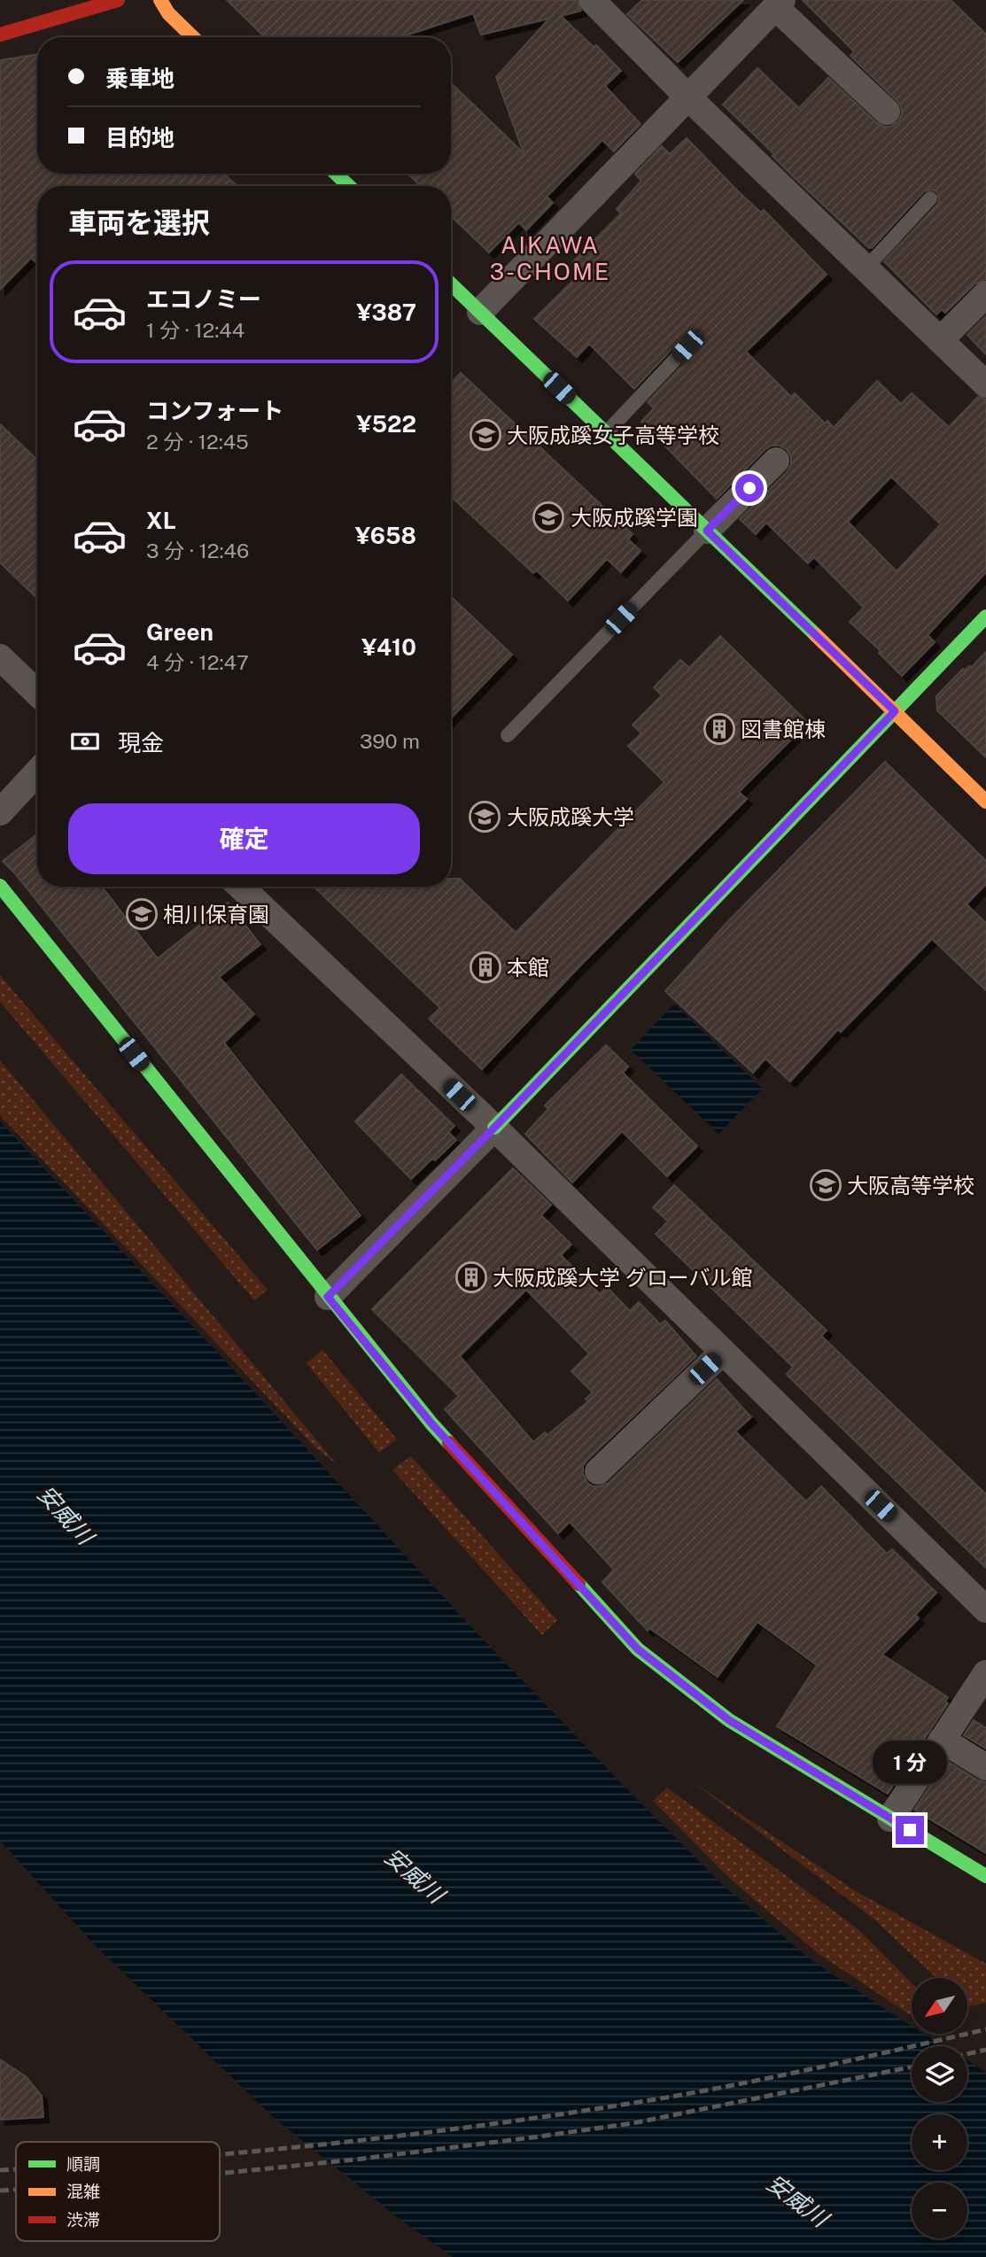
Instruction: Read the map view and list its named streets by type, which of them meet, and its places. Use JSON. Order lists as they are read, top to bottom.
{
  "districts": ["AIKAWA 3-CHOME"],
  "water": ["安威川"],
  "places": {
    "school or university": [
      "大阪成蹊女子高等学校",
      "大阪成蹊学園",
      "大阪成蹊大学",
      "相川保育園",
      "大阪高等学校"
    ],
    "building": ["図書館棟", "本館", "大阪成蹊大学 グローバル館"]
  },
  "legend": ["順調", "混雑", "渋滞"],
  "north": "bottom left",
  "page": {
    "banner": ["乗車地", "目的地"],
    "heading": "車両を選択",
    "list": [
      {
        "name": "エコノミー",
        "note": "1 分 · 12:44",
        "value": "¥387"
      },
      {
        "name": "コンフォート",
        "note": "2 分 · 12:45",
        "value": "¥522"
      },
      {
        "name": "XL",
        "note": "3 分 · 12:46",
        "value": "¥658"
      },
      {
        "name": "Green",
        "note": "4 分 · 12:47",
        "value": "¥410"
      }
    ],
    "pay": ["現金", "390 m"],
    "buttons": "確定",
    "bubble": "1 分",
    "map_buttons": ["+", "−"]
  }
}
